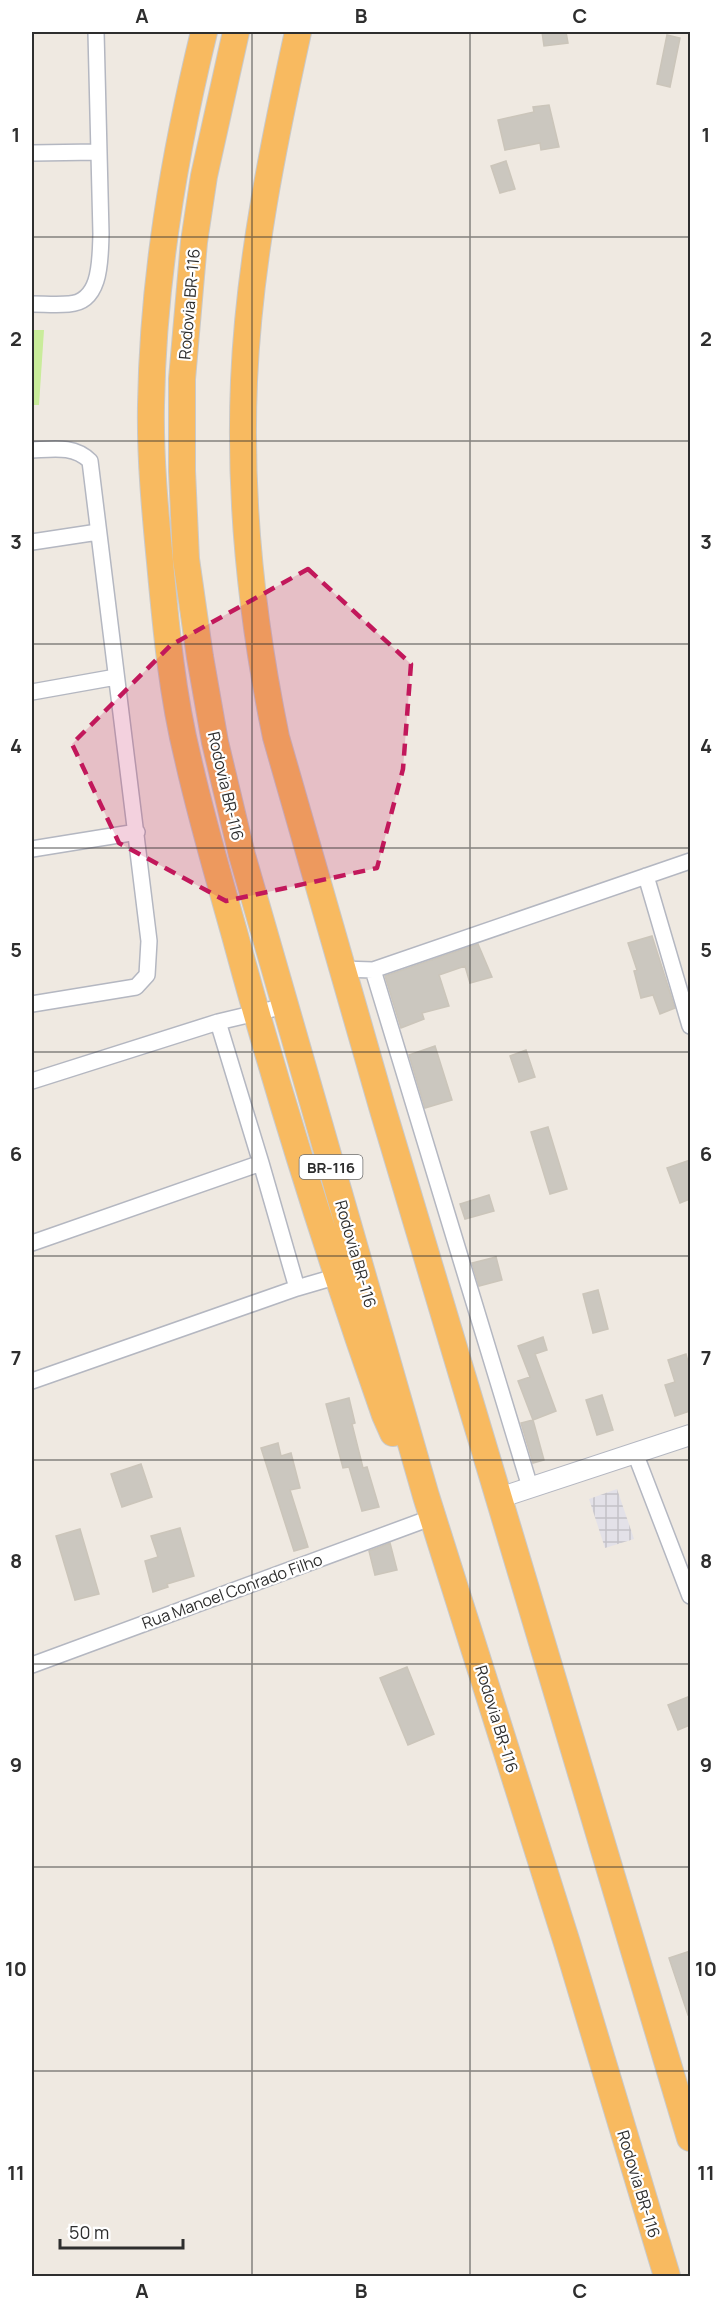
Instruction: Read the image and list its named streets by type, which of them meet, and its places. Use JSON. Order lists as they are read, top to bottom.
{
  "streets": {
    "highway": ["Rodovia BR-116", "BR-116"],
    "street": ["Rua Manoel Conrado Filho"]
  },
  "crossings": [
    ["Rodovia BR-116", "Rua Manoel Conrado Filho"]
  ],
  "scale_bar": "50 m",
  "grid": {
    "columns": ["A", "B", "C"],
    "rows": [
      "1",
      "2",
      "3",
      "4",
      "5",
      "6",
      "7",
      "8",
      "9",
      "10",
      "11"
    ]
  }
}
